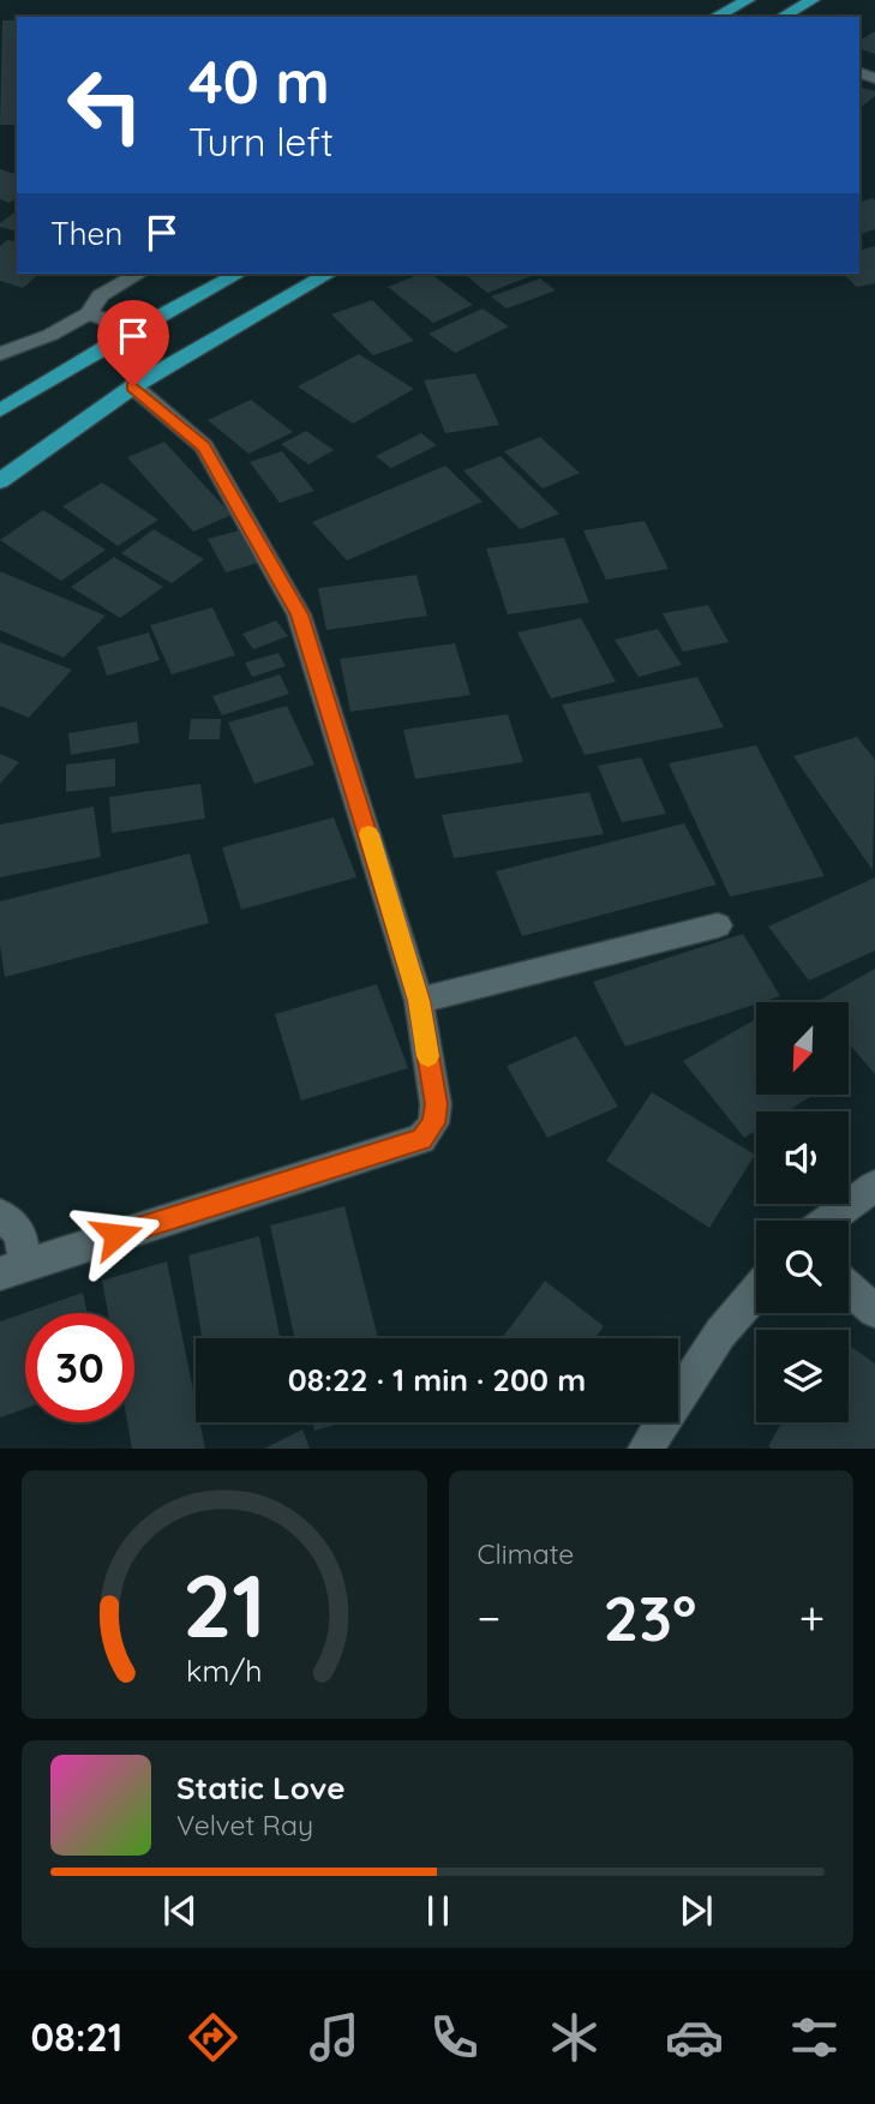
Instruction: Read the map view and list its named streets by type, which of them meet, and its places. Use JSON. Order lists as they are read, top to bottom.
{
  "north": "bottom left",
  "page": {
    "turn": ["40 m", "Turn left"],
    "then": "Then",
    "limit": "30",
    "trip": "08:22 · 1 min · 200 m",
    "tile": "Climate",
    "heat": ["−", "23°", "+"],
    "song": ["Static Love", "Velvet Ray"],
    "tabs": "08:21",
    "gauge": ["21", "km/h"]
  }
}
